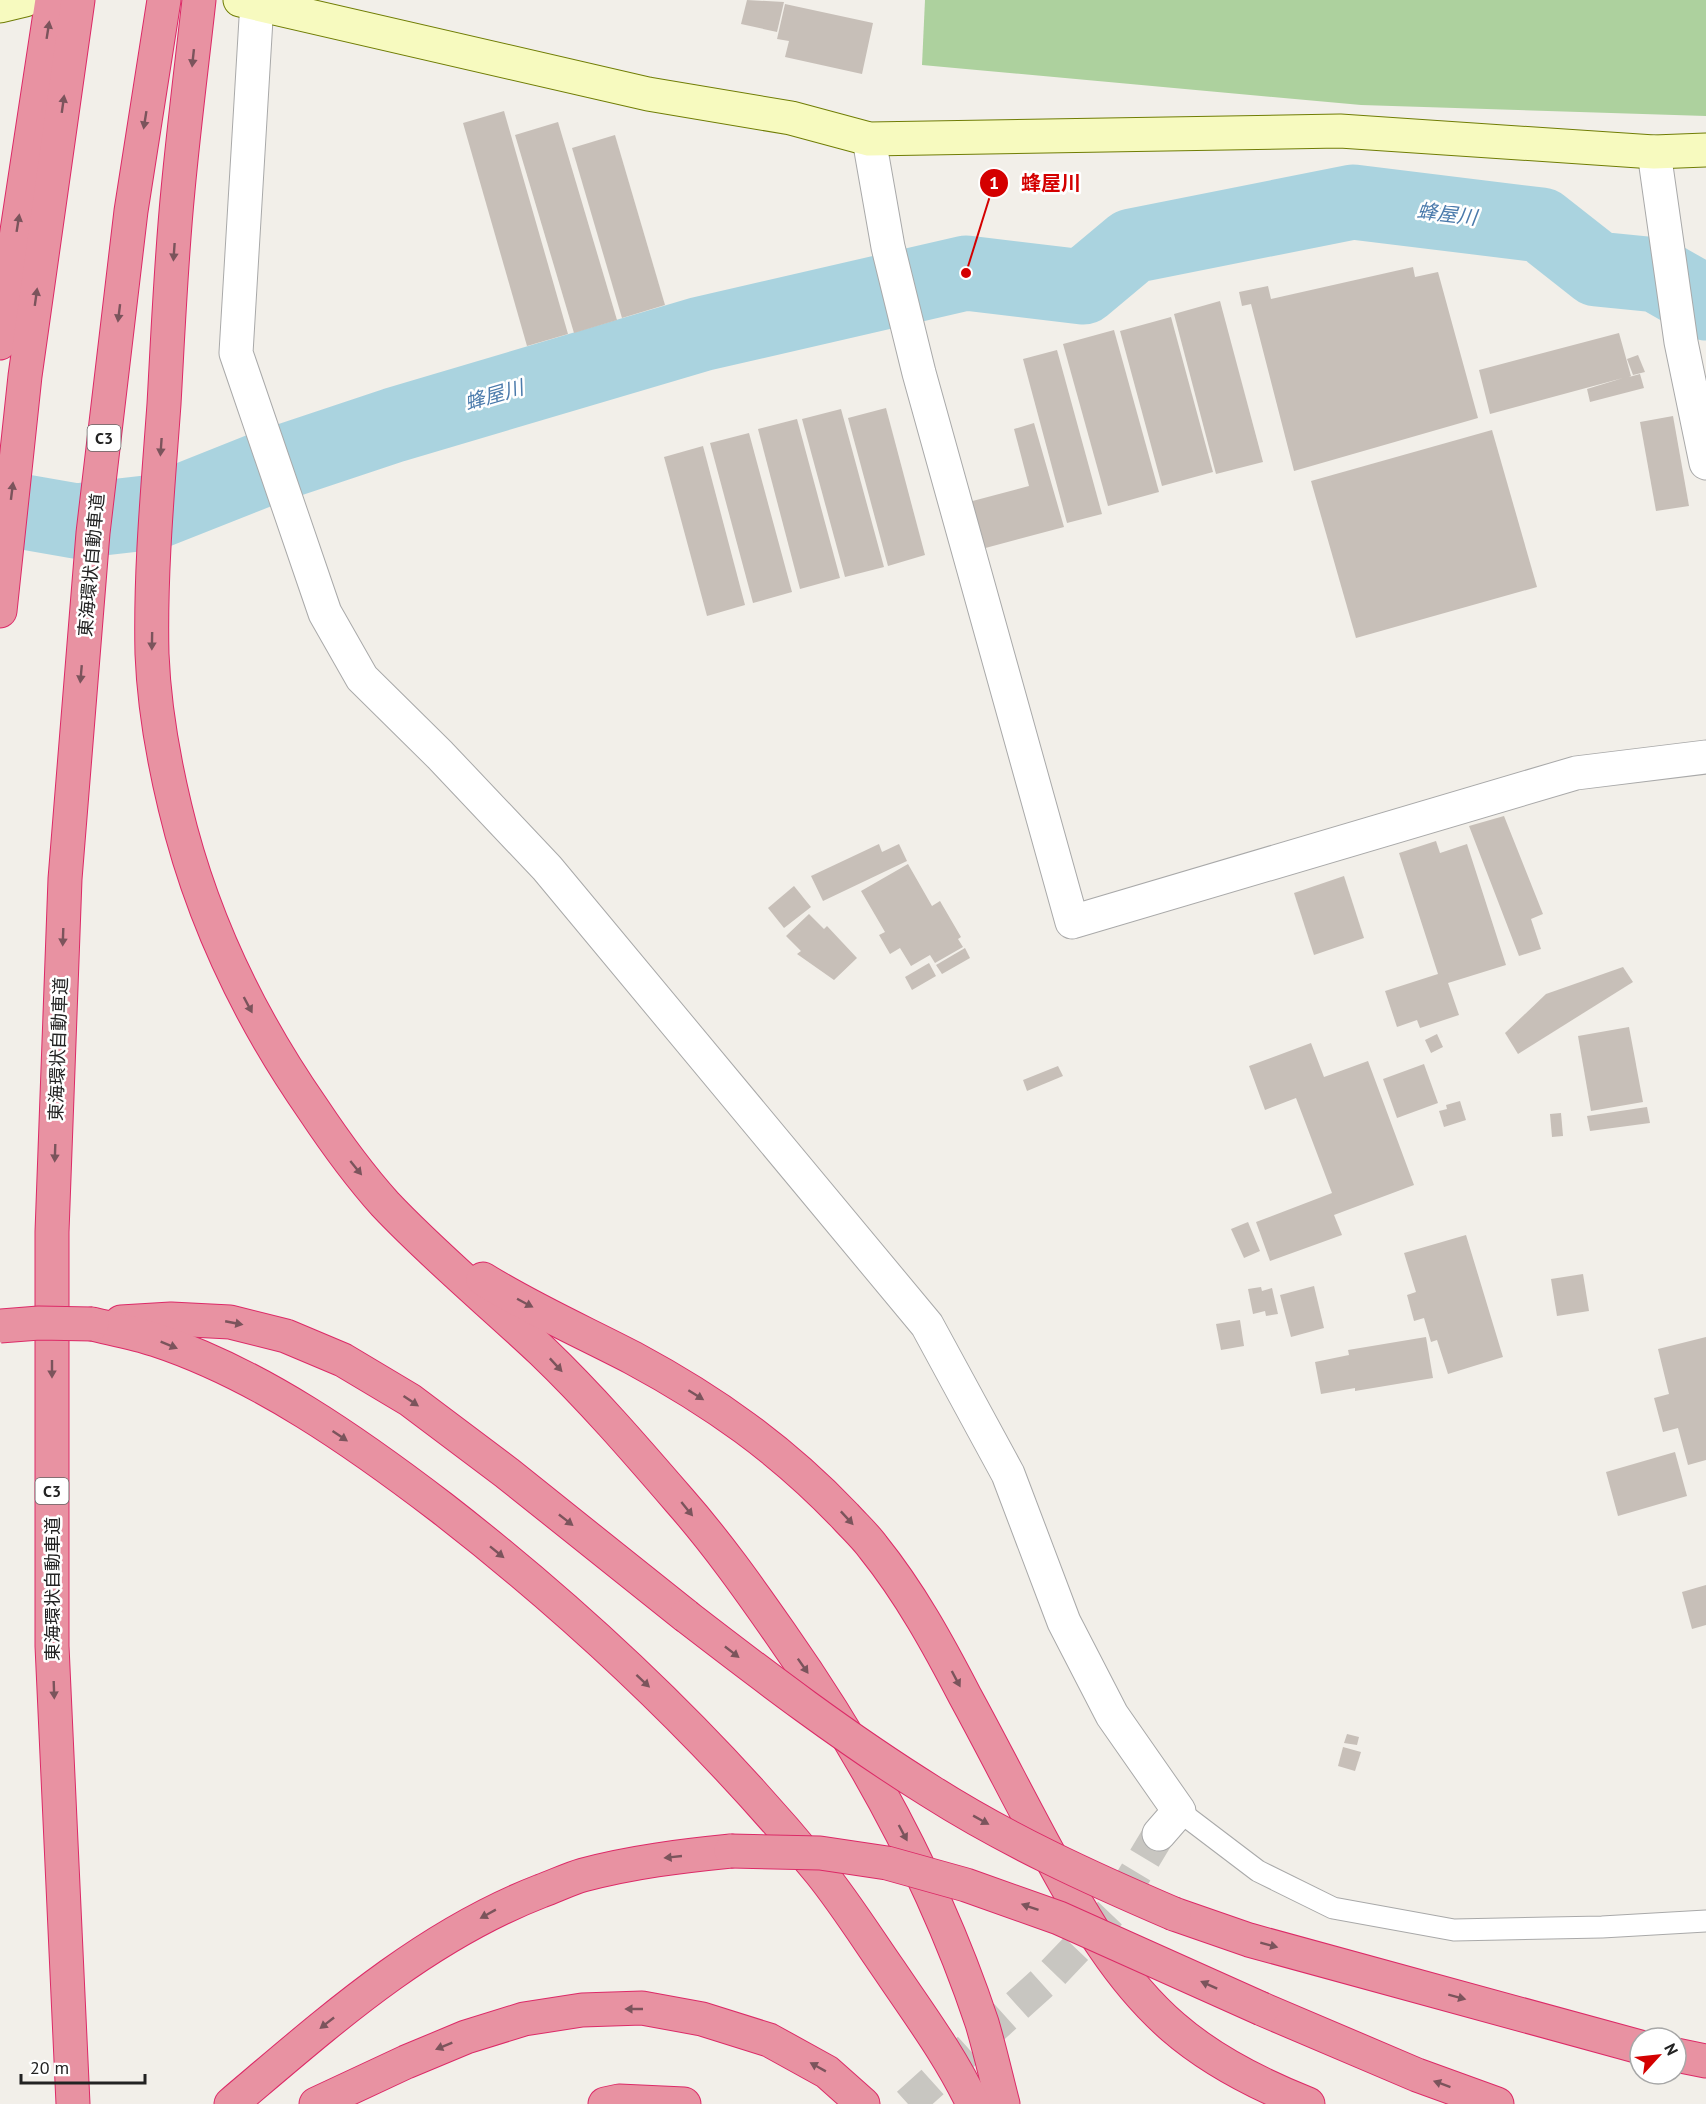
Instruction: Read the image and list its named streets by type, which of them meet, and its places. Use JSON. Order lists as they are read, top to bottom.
{
  "streets": {
    "highway": ["C3", "東海環状自動車道"]
  },
  "water": ["蜂屋川"],
  "places": ["蜂屋川"],
  "scale_bar": "20 m",
  "north": "top right"
}
